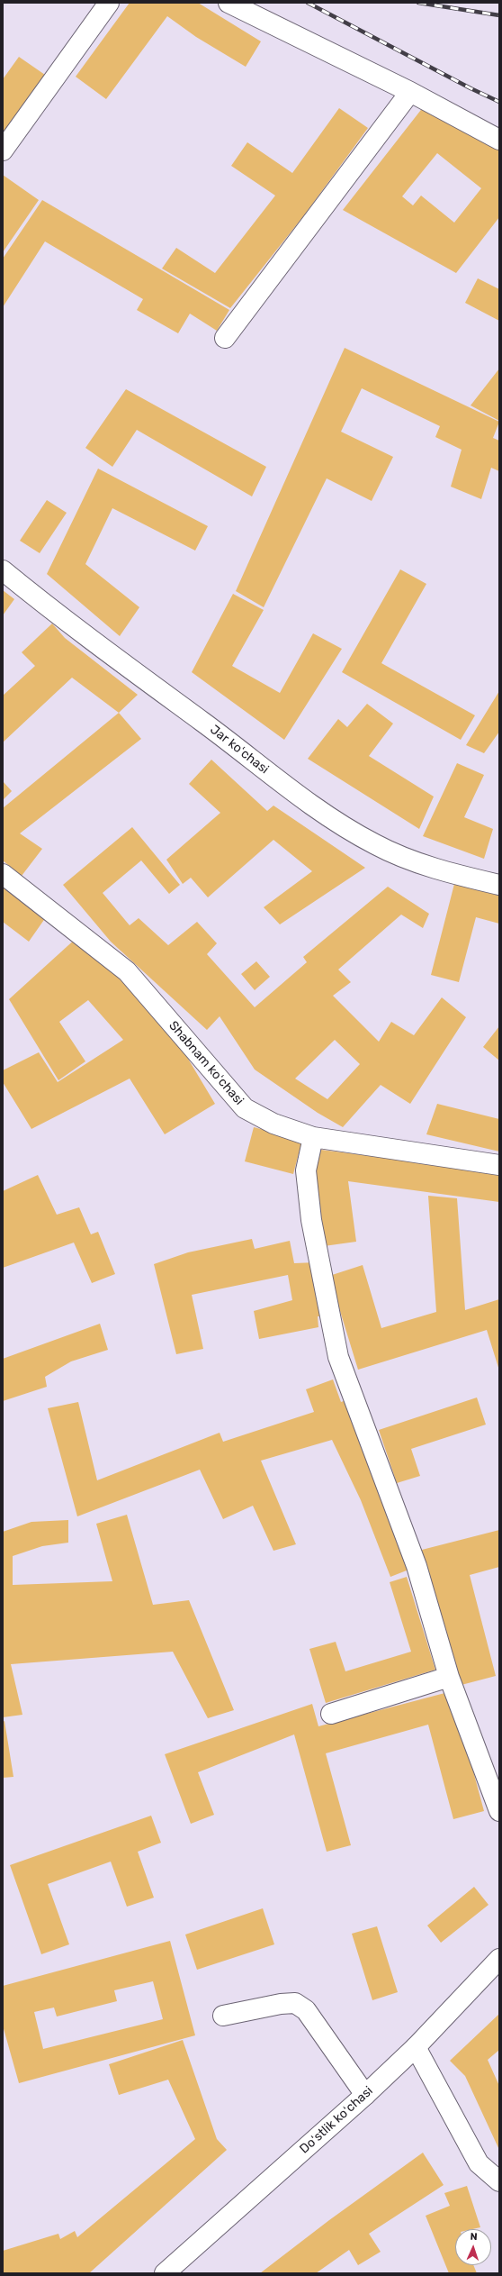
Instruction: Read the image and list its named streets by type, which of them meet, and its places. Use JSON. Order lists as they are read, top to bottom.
{
  "streets": {
    "street": ["Jar koʻchasi", "Shabnam koʻchasi", "Doʻstlik koʻchasi"]
  },
  "north": "top"
}
